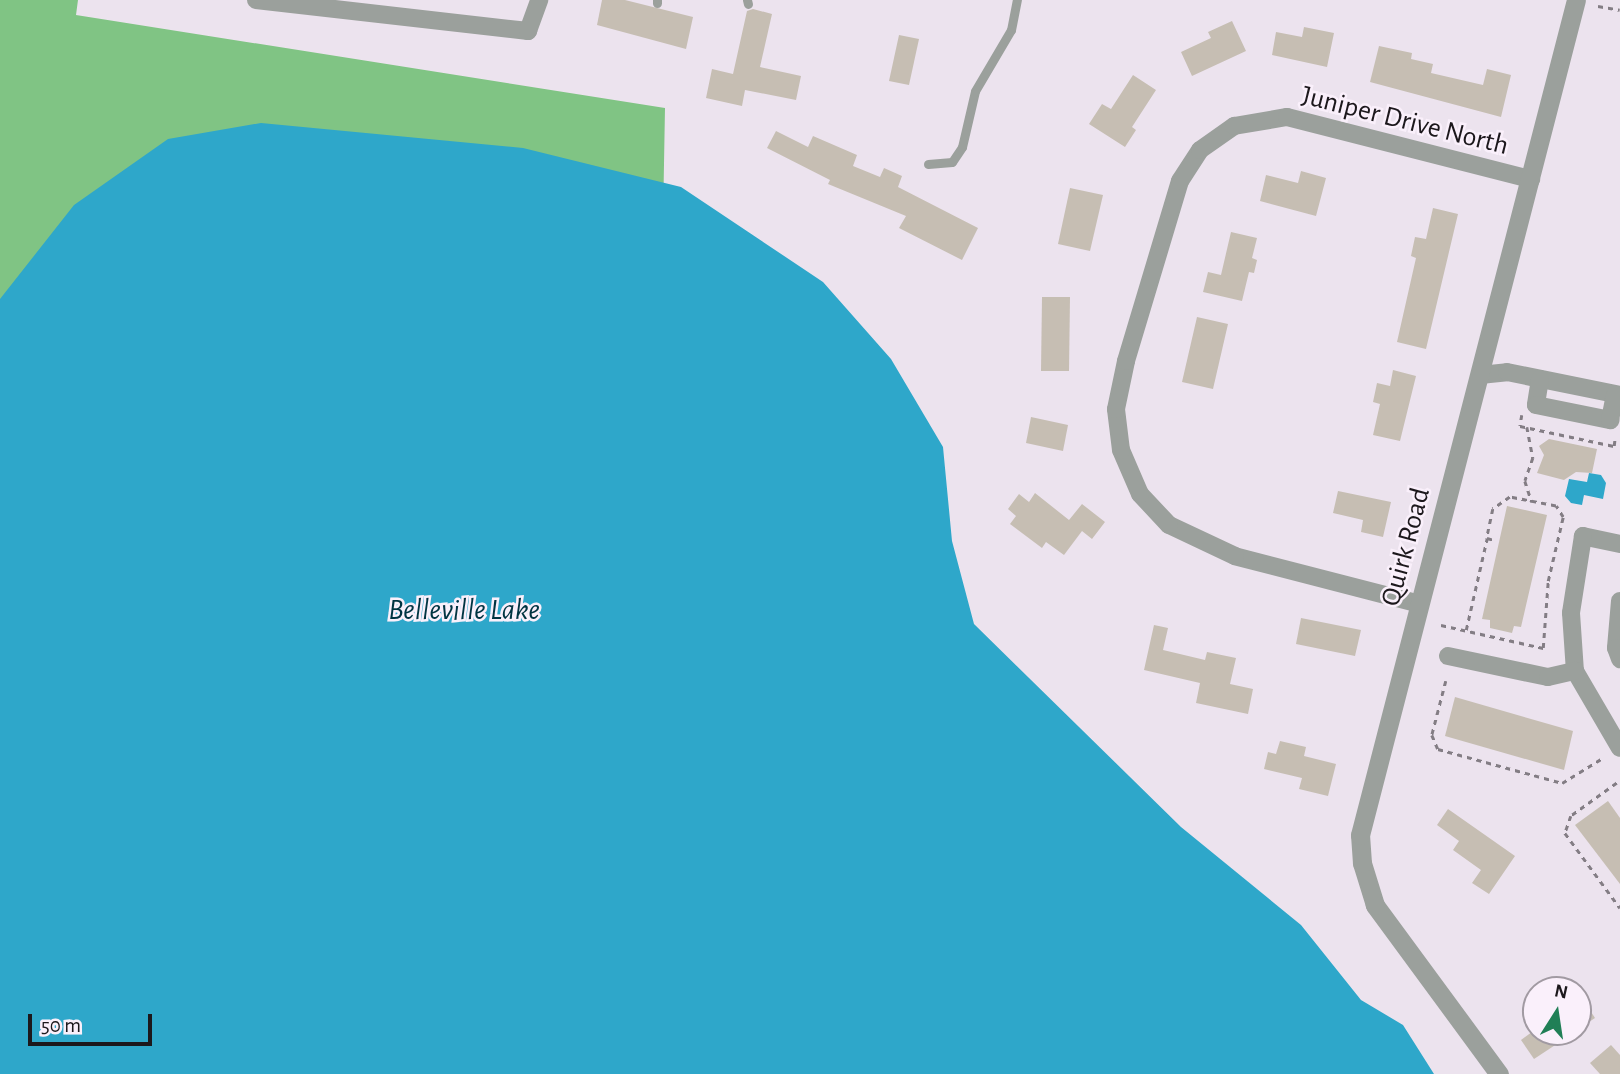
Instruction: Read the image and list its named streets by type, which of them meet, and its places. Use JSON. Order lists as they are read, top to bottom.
{
  "streets": {
    "street": ["Juniper Drive North", "Quirk Road"]
  },
  "crossings": [
    ["Juniper Drive North", "Quirk Road"]
  ],
  "water": ["Belleville Lake"],
  "scale_bar": "50 m",
  "north": "top"
}
